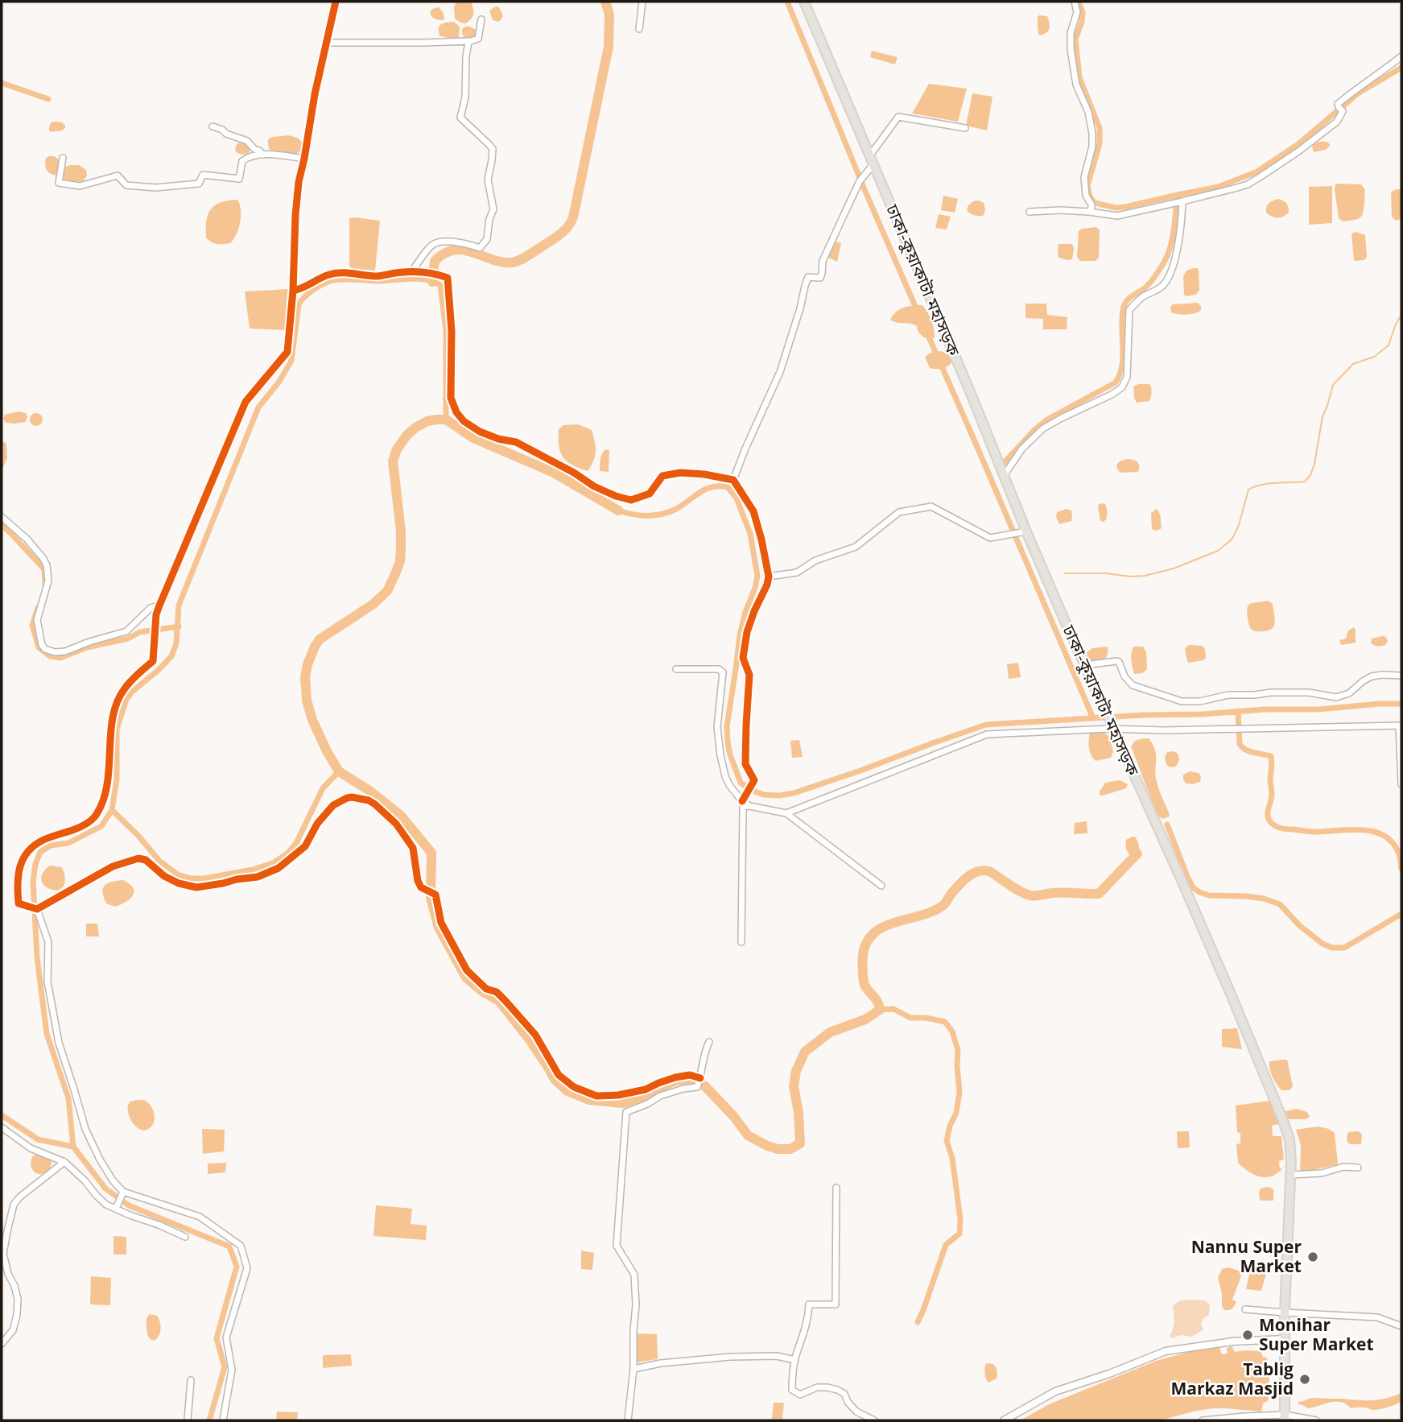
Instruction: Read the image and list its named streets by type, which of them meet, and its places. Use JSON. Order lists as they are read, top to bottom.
{
  "streets": {
    "main road": ["ঢাকা-কুয়াকাটা মহাসড়ক"]
  },
  "places": ["Nannu Super Market", "Monihar Super Market", "Tablig Markaz Masjid"]
}
